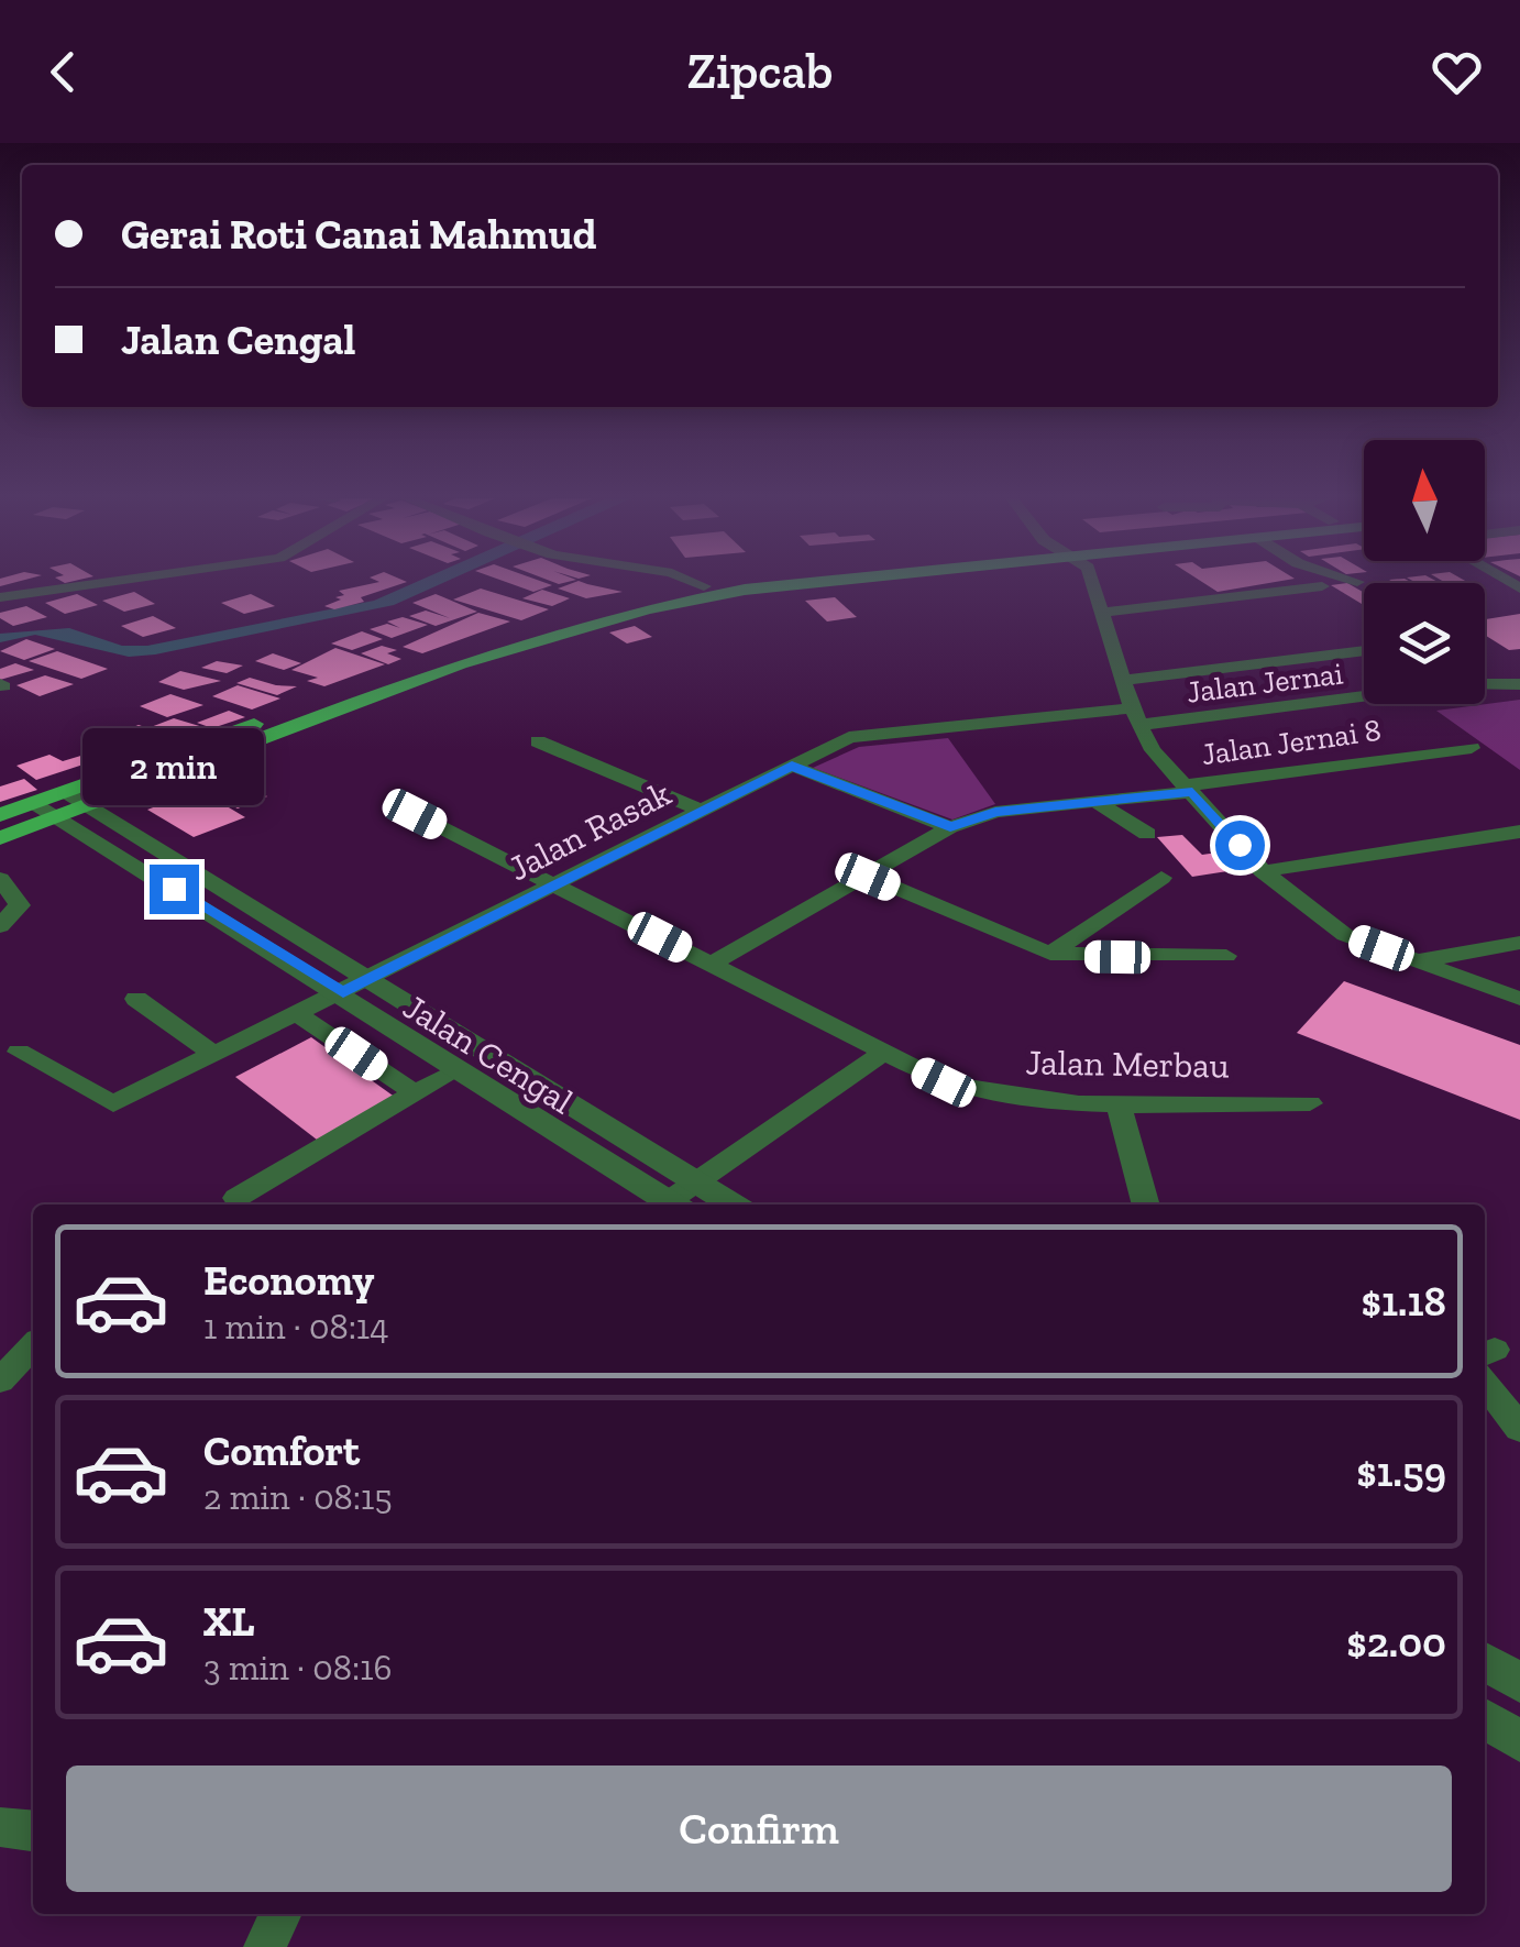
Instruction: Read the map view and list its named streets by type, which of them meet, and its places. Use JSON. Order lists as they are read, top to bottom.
{
  "streets": {
    "street": [
      "Jalan Jernai",
      "Jalan Jernai 8",
      "Jalan Rasak",
      "Jalan Cengal",
      "Jalan Merbau"
    ]
  },
  "crossings": [
    ["Jalan Jernai", "Jalan Rasak"],
    ["Jalan Jernai 8", "Jalan Merbau"],
    ["Jalan Rasak", "Jalan Cengal"],
    ["Jalan Rasak", "Jalan Merbau"]
  ],
  "north": "top",
  "page": {
    "header": "Zipcab",
    "banner": ["Gerai Roti Canai Mahmud", "Jalan Cengal"],
    "bubble": "2 min",
    "list": [
      {
        "name": "Economy",
        "note": "1 min · 08:14",
        "value": "$1.18"
      },
      {
        "name": "Comfort",
        "note": "2 min · 08:15",
        "value": "$1.59"
      },
      {
        "name": "XL",
        "note": "3 min · 08:16",
        "value": "$2.00"
      }
    ],
    "buttons": "Confirm"
  }
}
